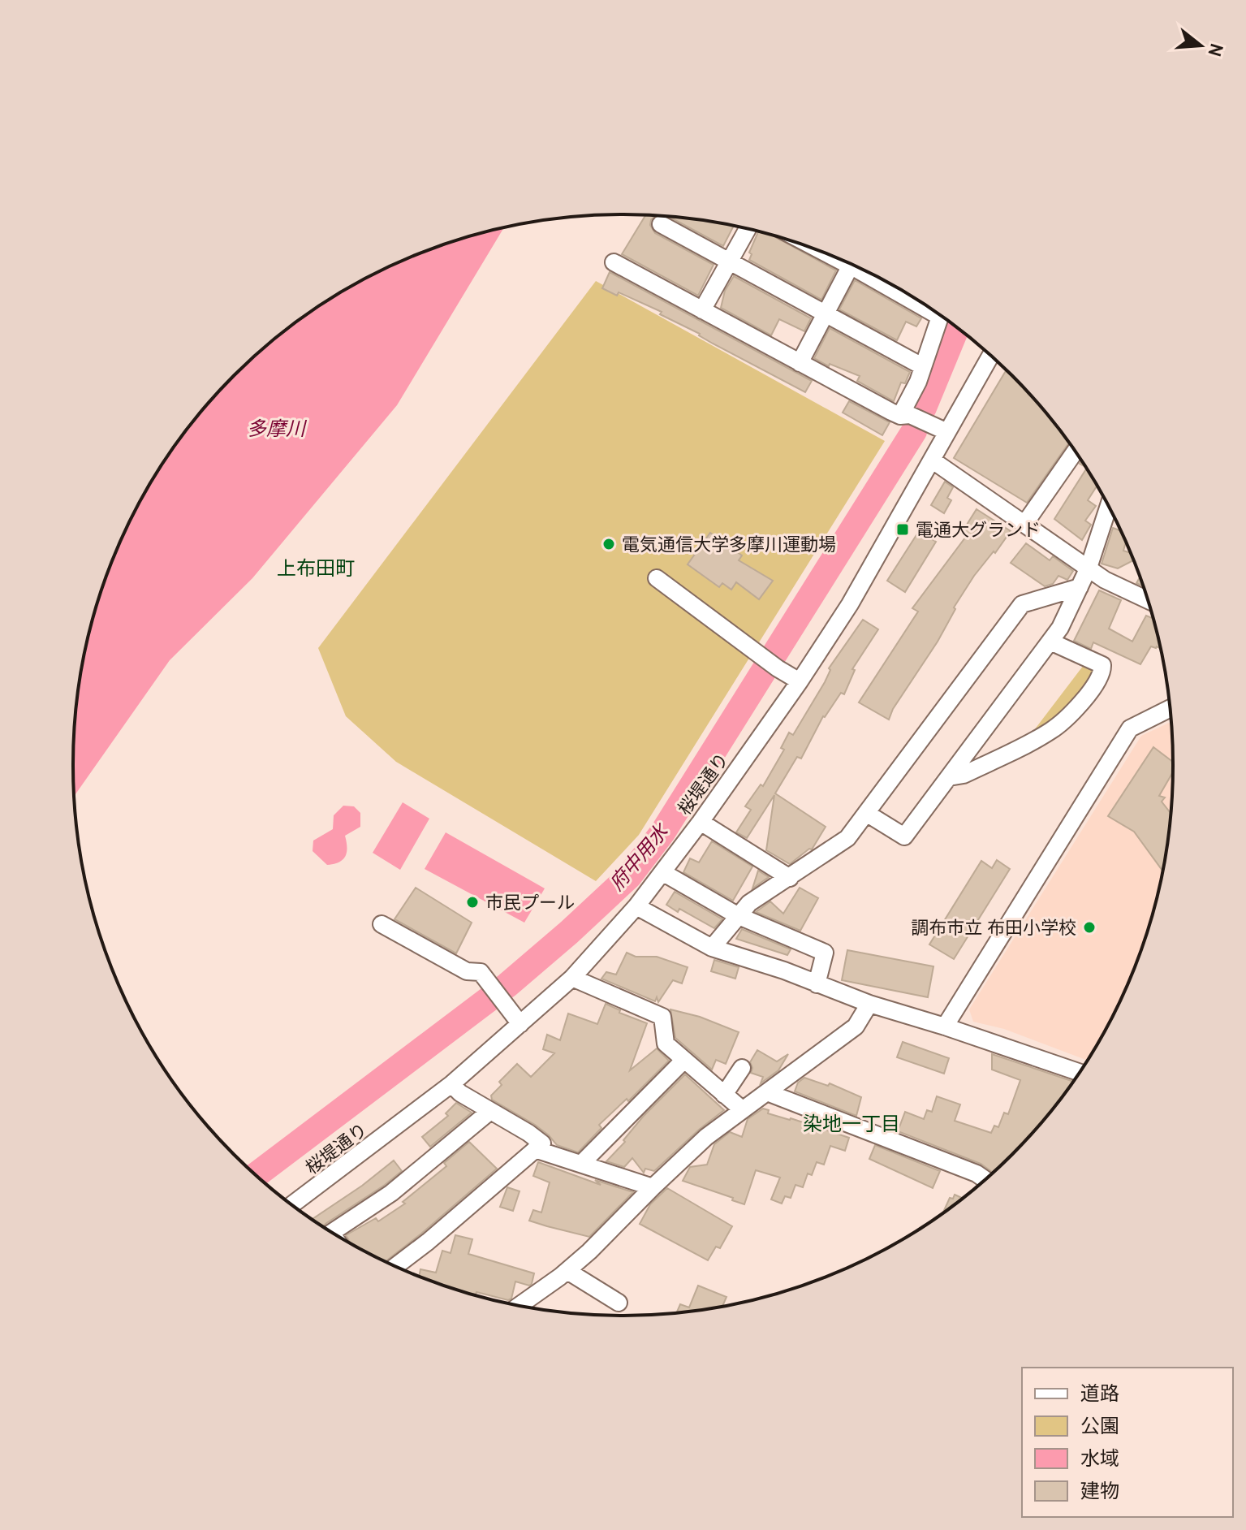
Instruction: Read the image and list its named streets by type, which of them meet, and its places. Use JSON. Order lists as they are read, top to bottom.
{
  "streets": {
    "street": ["桜堤通り"]
  },
  "districts": ["上布田町", "染地一丁目"],
  "water": ["多摩川", "府中用水"],
  "places": {
    "transit": ["電通大グランド"],
    "other": ["電気通信大学多摩川運動場", "市民プール", "調布市立 布田小学校"]
  },
  "legend": [
    "道路",
    "公園",
    "水域",
    "建物"
  ],
  "north": "right"
}
